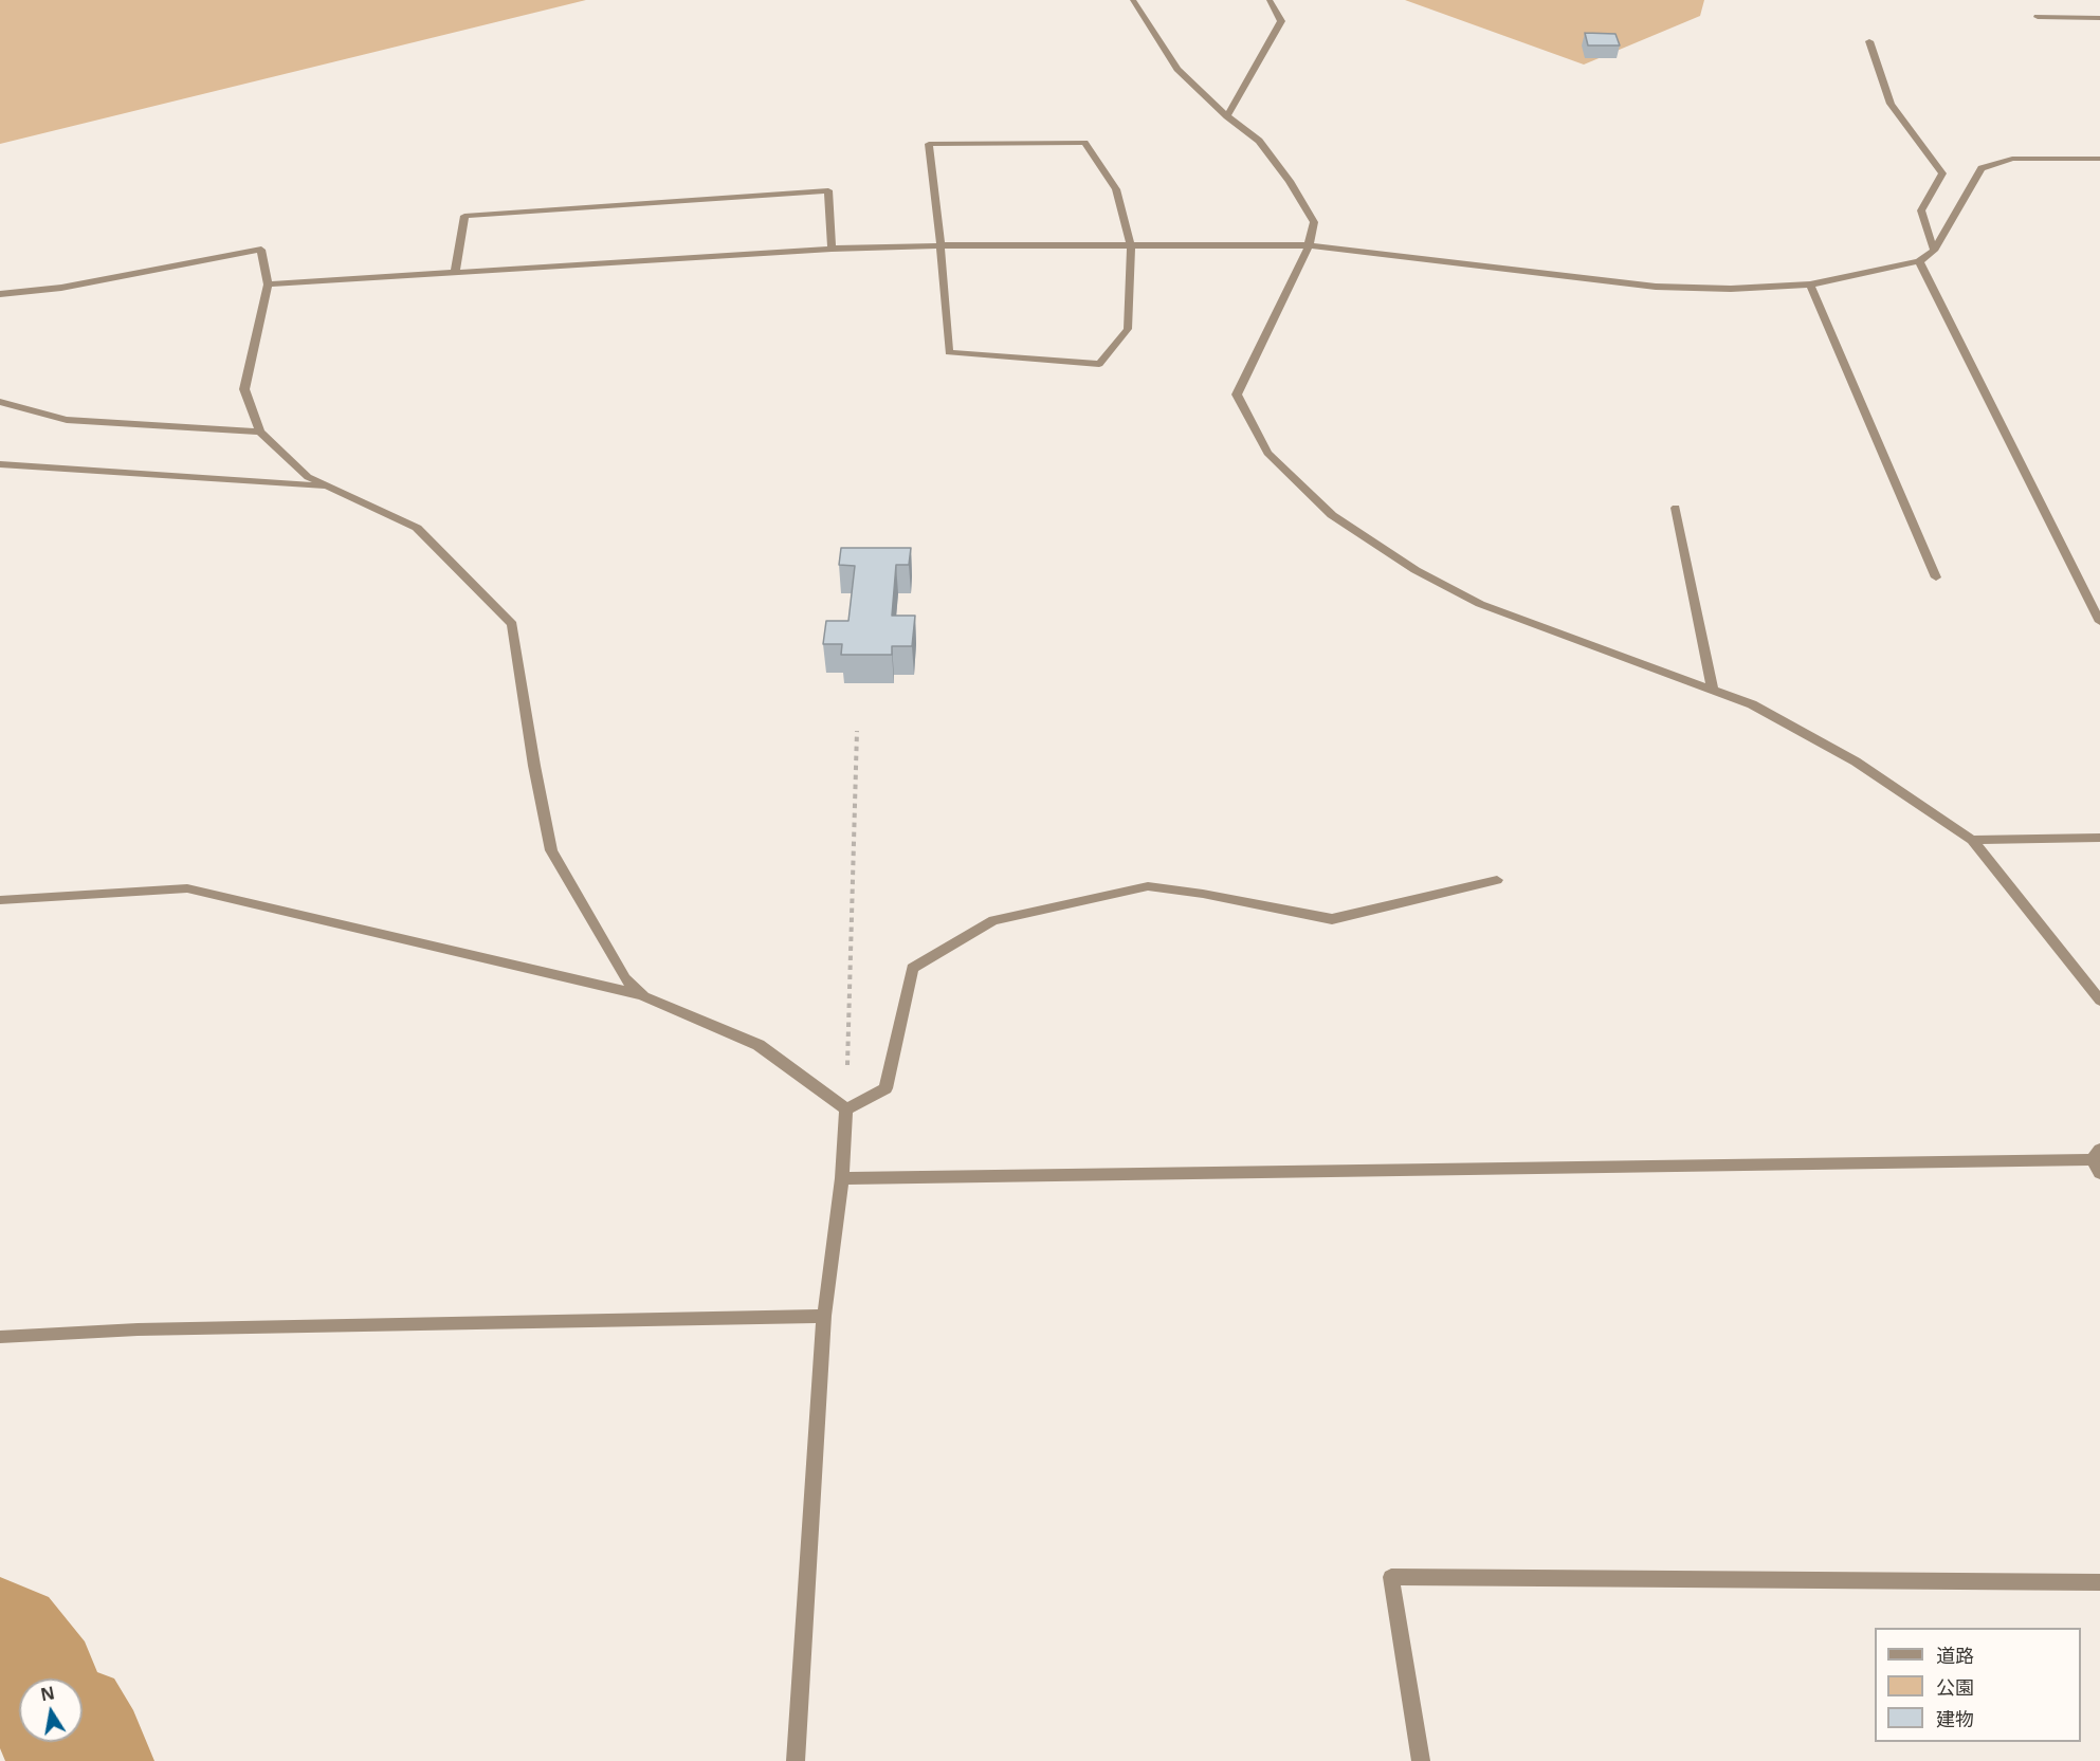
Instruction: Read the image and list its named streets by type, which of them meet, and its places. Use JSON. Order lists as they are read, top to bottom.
{
  "legend": ["道路", "公園", "建物"],
  "north": "top"
}
